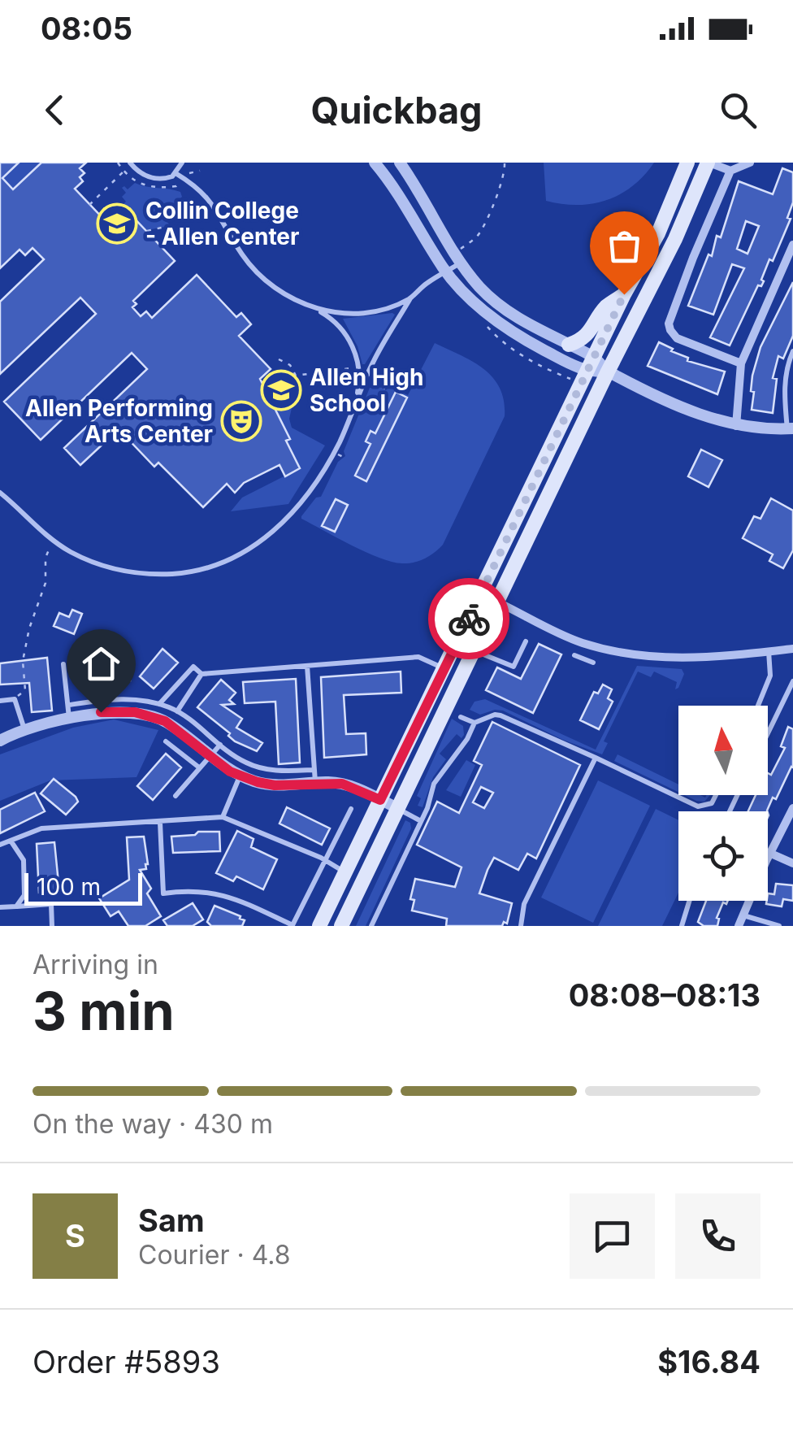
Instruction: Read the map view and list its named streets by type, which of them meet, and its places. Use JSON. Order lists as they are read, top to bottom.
{
  "places": {
    "school or university": ["Collin College - Allen Center", "Allen High School"],
    "theatre": ["Allen Performing Arts Center"]
  },
  "scale_bar": "100 m",
  "north": "top",
  "page": {
    "status": "08:05",
    "header": "Quickbag",
    "scale": "100 m",
    "heading": ["3 min", "Arriving in", "08:08–08:13"],
    "panel": [
      "Sam",
      "Courier · 4.8",
      "Order #5893",
      "$16.84"
    ],
    "bar": "On the way · 430 m",
    "round": "S"
  }
}
